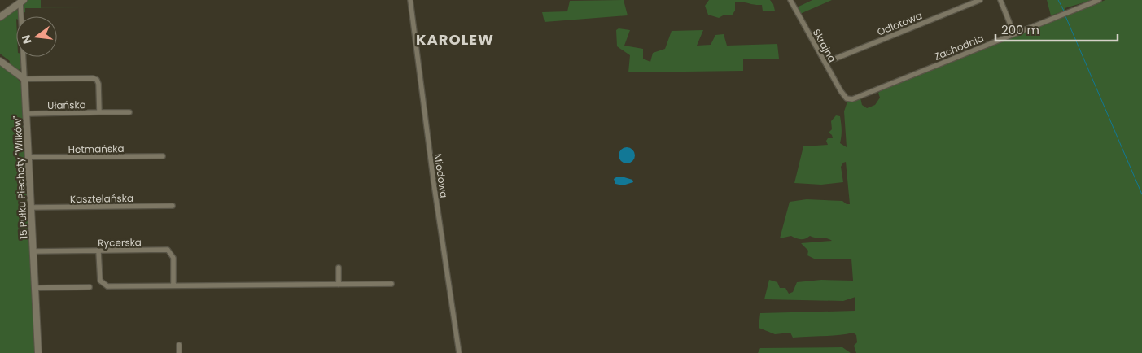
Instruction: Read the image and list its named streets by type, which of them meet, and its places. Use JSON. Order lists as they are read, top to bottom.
{
  "streets": {
    "street": [
      "Odlotowa",
      "Skrajna",
      "Zachodnia",
      "Ułańska",
      "Hetmańska",
      "Miodowa",
      "15 Pułku Piechoty \"Wilków\"",
      "Kasztelańska",
      "Rycerska"
    ]
  },
  "crossings": [
    ["Odlotowa", "Skrajna"],
    ["Skrajna", "Zachodnia"],
    ["Ułańska", "15 Pułku Piechoty \"Wilków\""],
    ["Hetmańska", "15 Pułku Piechoty \"Wilków\""],
    ["15 Pułku Piechoty \"Wilków\"", "Kasztelańska"],
    ["15 Pułku Piechoty \"Wilków\"", "Rycerska"]
  ],
  "districts": ["KAROLEW"],
  "scale_bar": "200 m",
  "north": "left"
}
